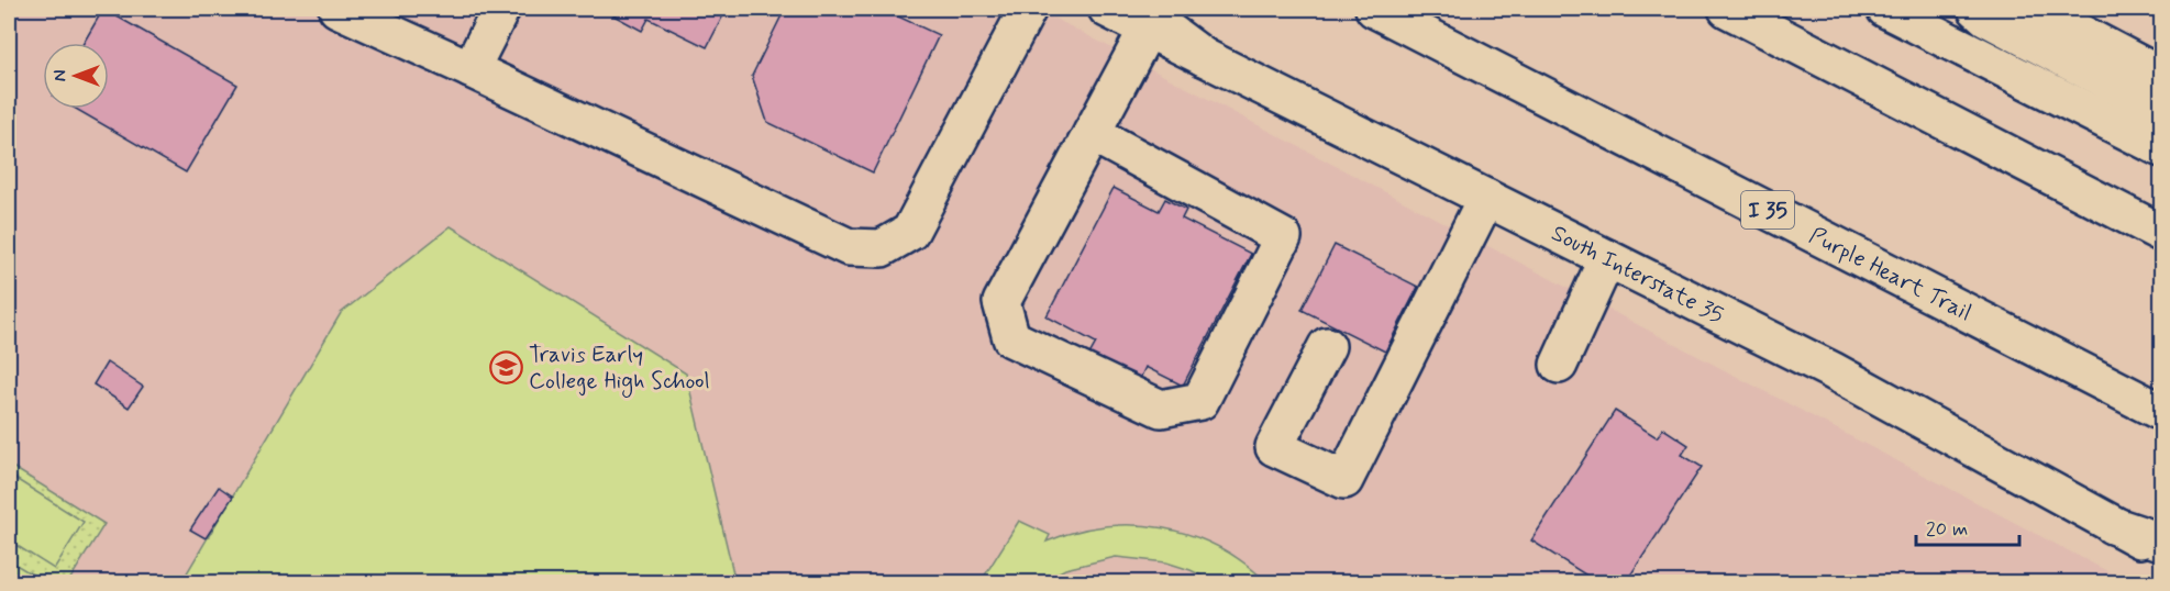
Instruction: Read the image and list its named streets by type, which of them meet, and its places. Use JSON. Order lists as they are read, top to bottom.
{
  "streets": {
    "main road": ["I 35", "South Interstate 35", "Purple Heart Trail"]
  },
  "places": {
    "school or university": ["Travis Early College High School"]
  },
  "scale_bar": "20 m",
  "north": "left"
}
